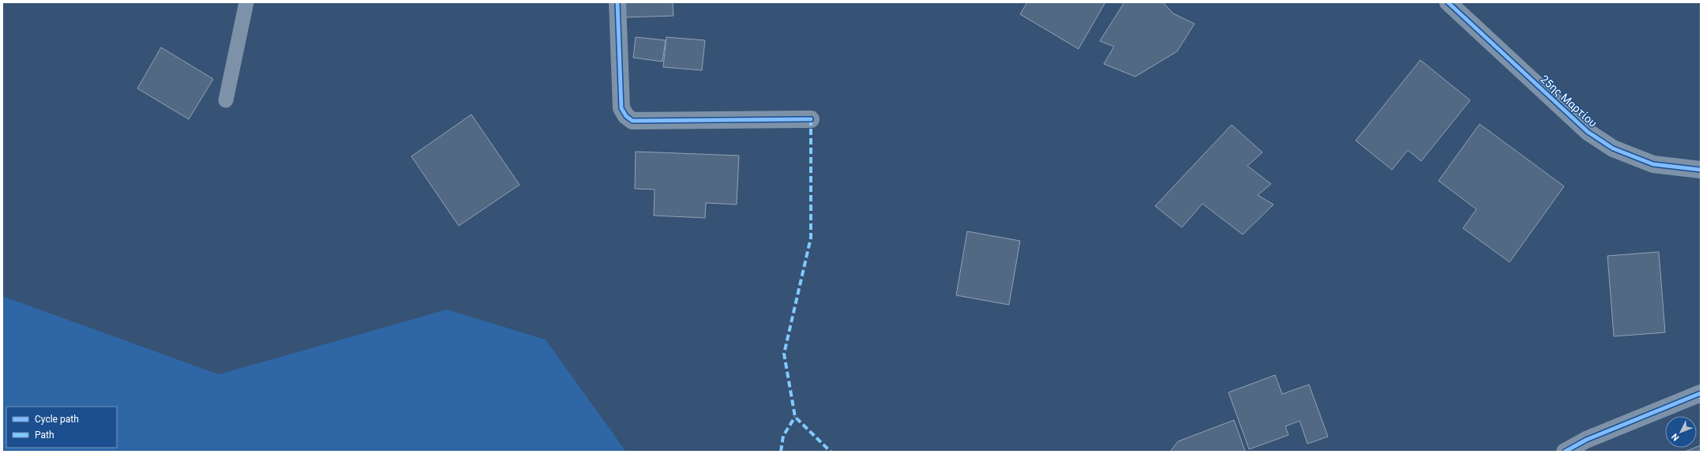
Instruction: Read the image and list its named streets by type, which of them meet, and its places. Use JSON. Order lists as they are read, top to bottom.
{
  "streets": {
    "street": ["25ης Μαρτίου"]
  },
  "legend": ["Cycle path", "Path"],
  "north": "bottom left"
}
